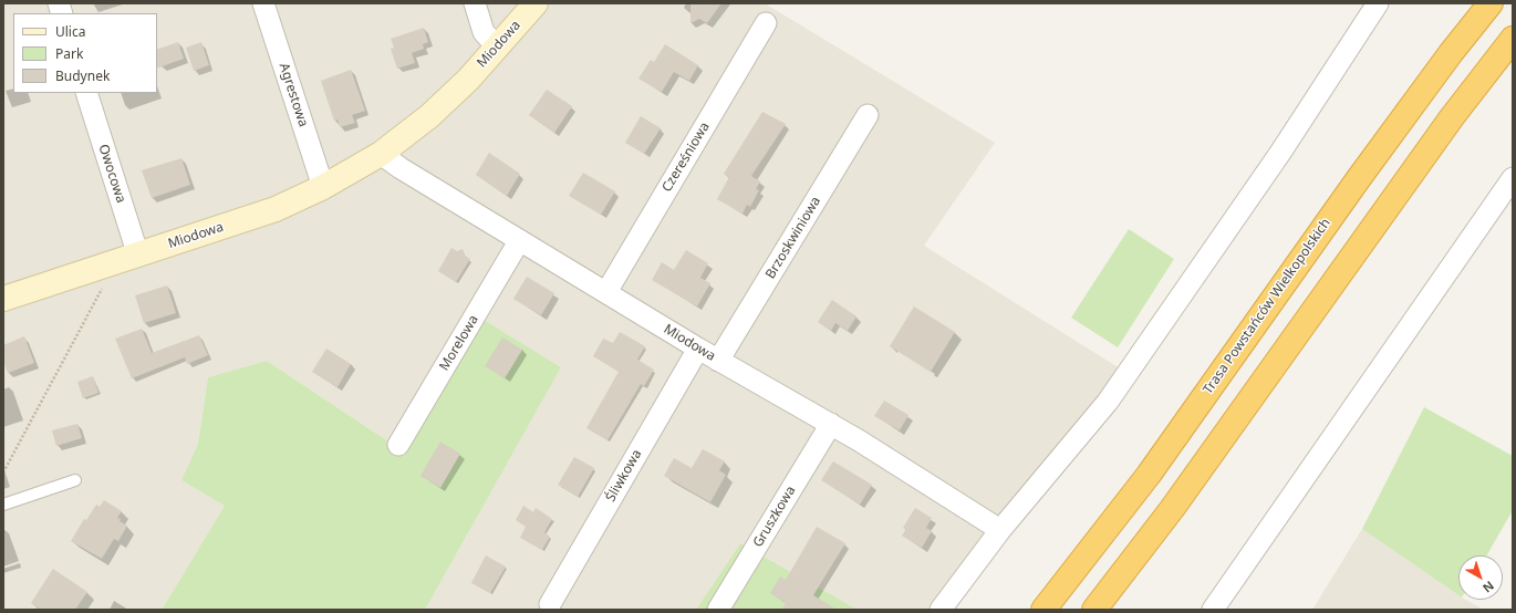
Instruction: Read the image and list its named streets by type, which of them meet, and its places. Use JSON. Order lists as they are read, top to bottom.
{
  "streets": {
    "highway": ["Trasa Powstańców Wielkopolskich"],
    "main road": ["Miodowa"],
    "street": [
      "Agrestowa",
      "Czereśniowa",
      "Owocowa",
      "Brzoskwiniowa",
      "Morelowa",
      "Śliwkowa",
      "Gruszkowa"
    ]
  },
  "crossings": [
    ["Miodowa", "Agrestowa"],
    ["Miodowa", "Czereśniowa"],
    ["Miodowa", "Owocowa"],
    ["Miodowa", "Brzoskwiniowa"],
    ["Miodowa", "Morelowa"],
    ["Miodowa", "Śliwkowa"],
    ["Miodowa", "Gruszkowa"]
  ],
  "legend": ["Ulica", "Park", "Budynek"],
  "north": "bottom right"
}
